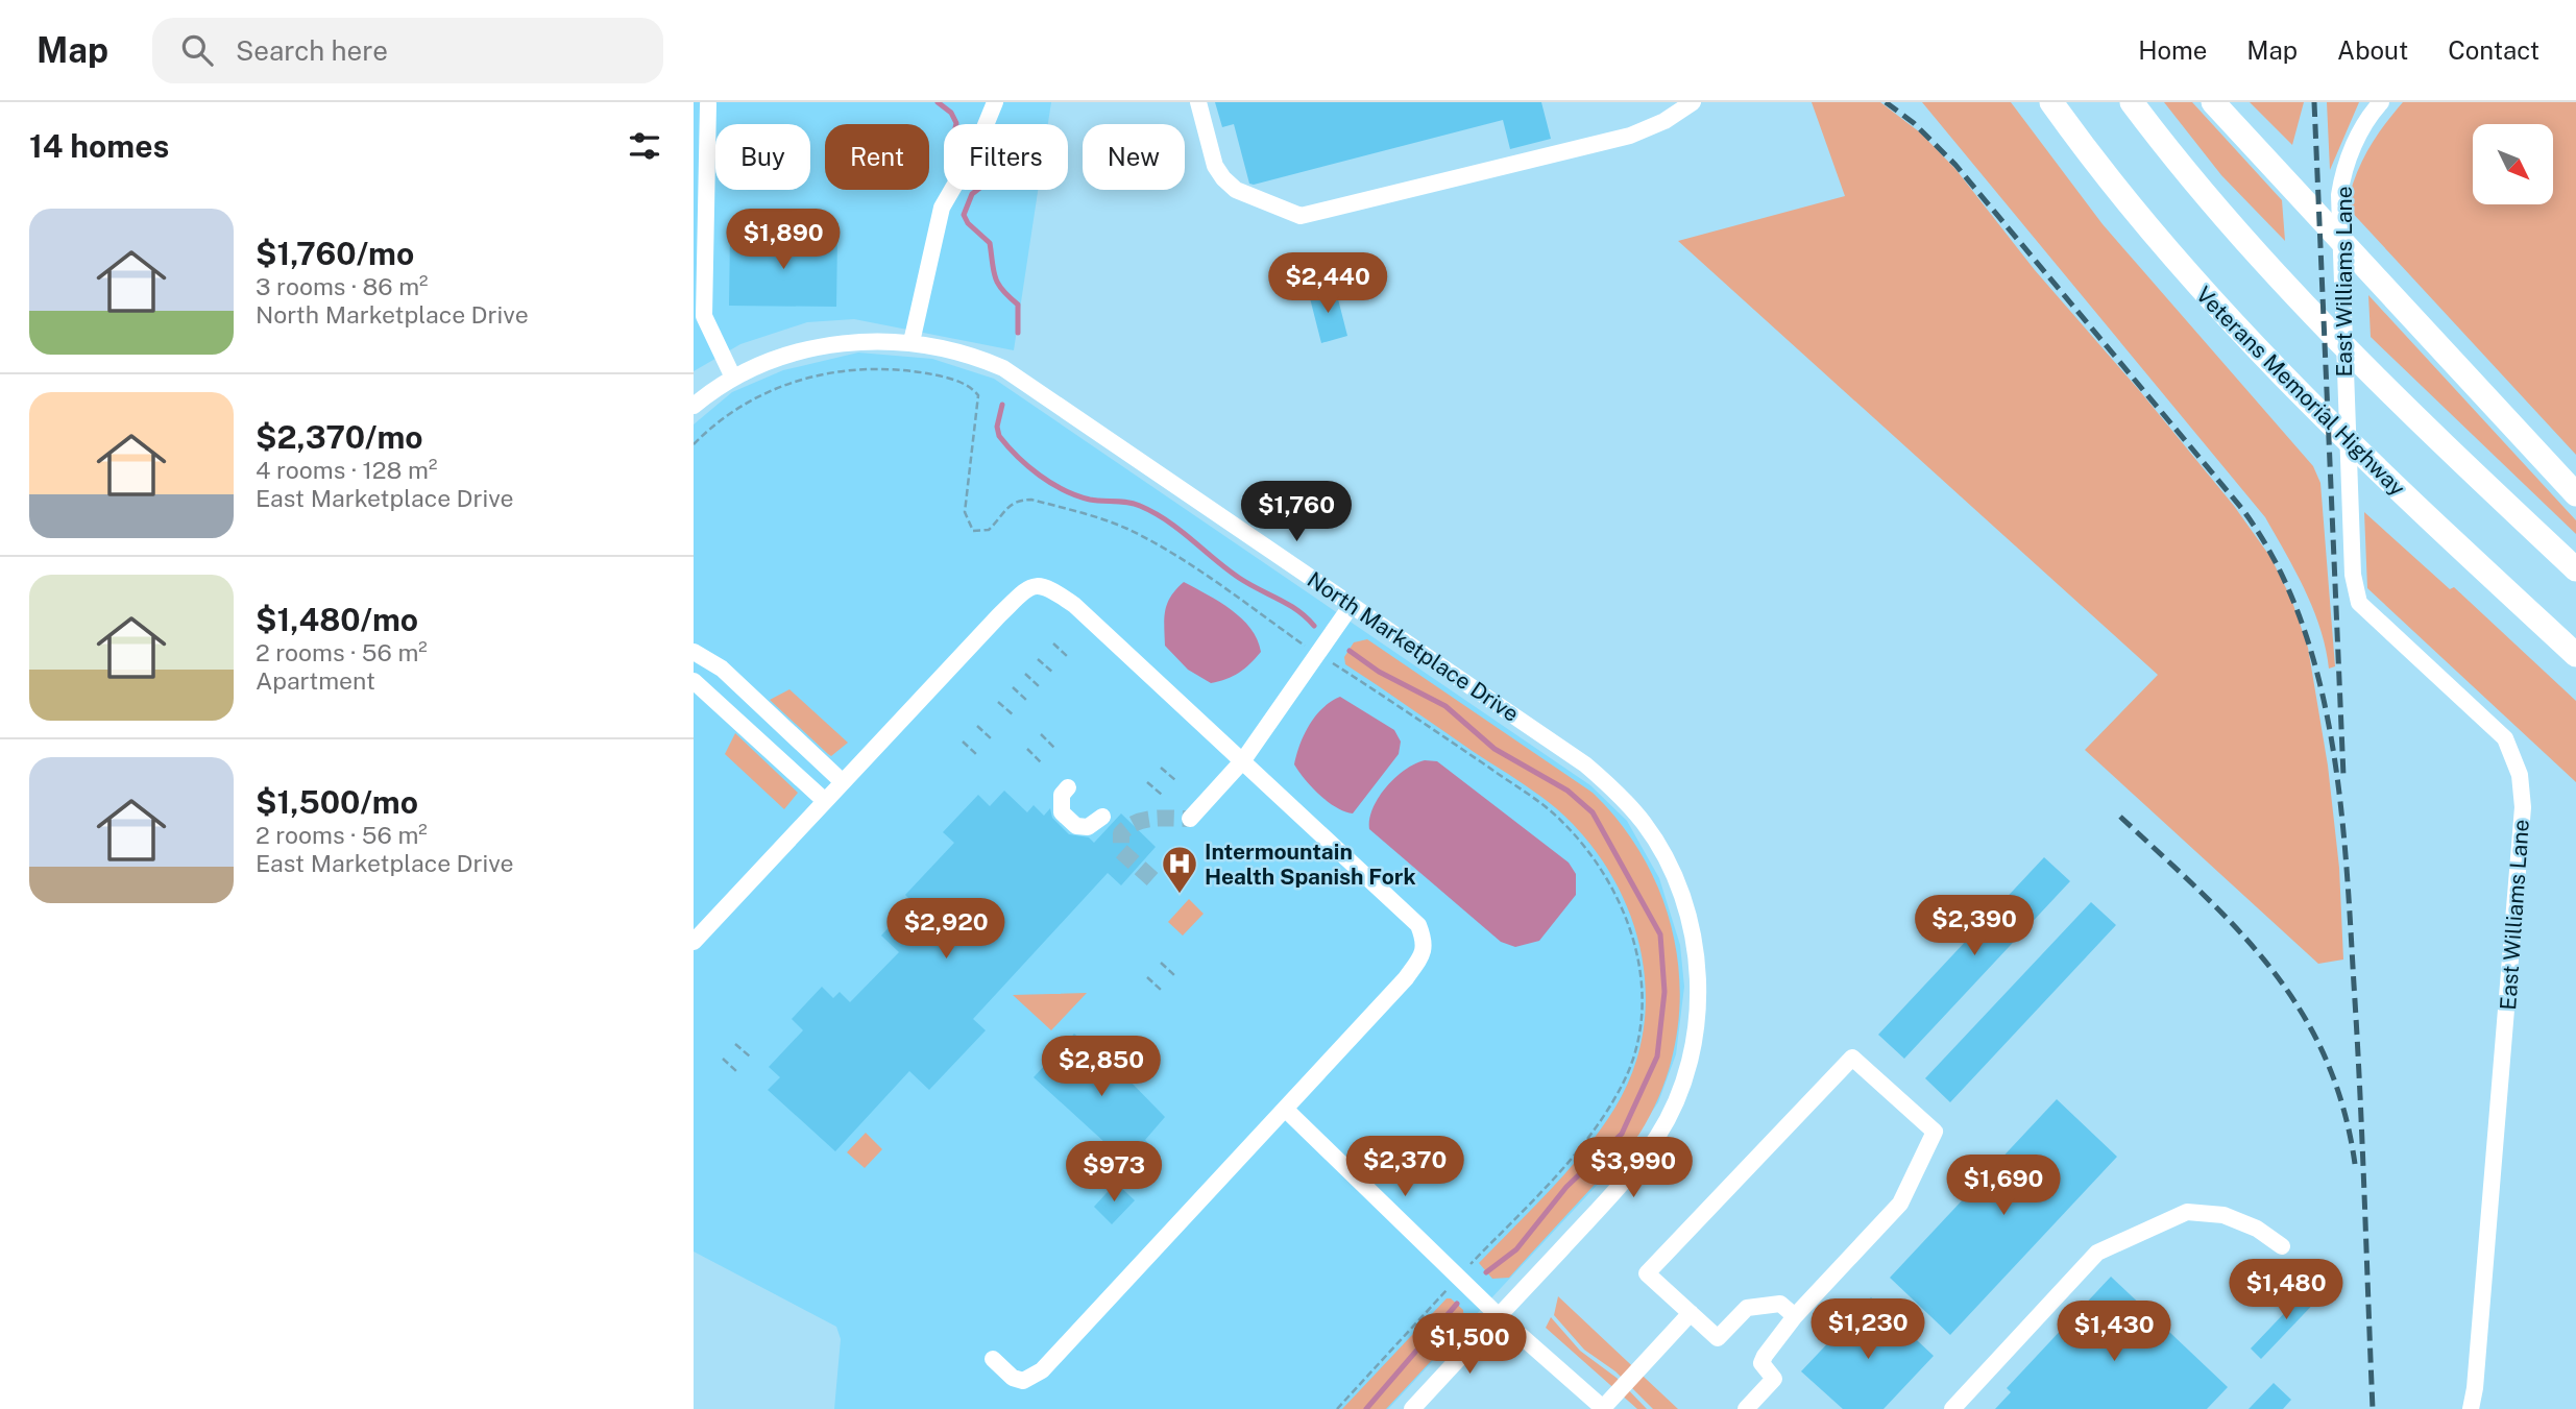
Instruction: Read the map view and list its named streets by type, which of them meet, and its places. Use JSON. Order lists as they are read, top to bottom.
{
  "streets": {
    "highway": ["Veterans Memorial Highway"],
    "street": ["East Williams Lane", "North Marketplace Drive"]
  },
  "places": {
    "hospital": ["Intermountain Health Spanish Fork"]
  },
  "north": "bottom right",
  "page": {
    "header": "Map",
    "search": "Search here",
    "nav": [
      "Home",
      "Map",
      "About",
      "Contact"
    ],
    "heading": "14 homes",
    "chip": [
      "Buy",
      "Rent",
      "Filters",
      "New"
    ],
    "list": [
      {
        "name": "$1,760/mo",
        "note": "3 rooms · 86 m² · North Marketplace Drive"
      },
      {
        "name": "$2,370/mo",
        "note": "4 rooms · 128 m² · East Marketplace Drive"
      },
      {
        "name": "$1,480/mo",
        "note": "2 rooms · 56 m² · Apartment"
      },
      {
        "name": "$1,500/mo",
        "note": "2 rooms · 56 m² · East Marketplace Drive"
      }
    ],
    "price": [
      "$1,890",
      "$2,440",
      "$1,760",
      "$2,390",
      "$2,920",
      "$2,850",
      "$2,370",
      "$3,990",
      "$973",
      "$1,690",
      "$1,480",
      "$1,230",
      "$1,430",
      "$1,500"
    ]
  }
}
